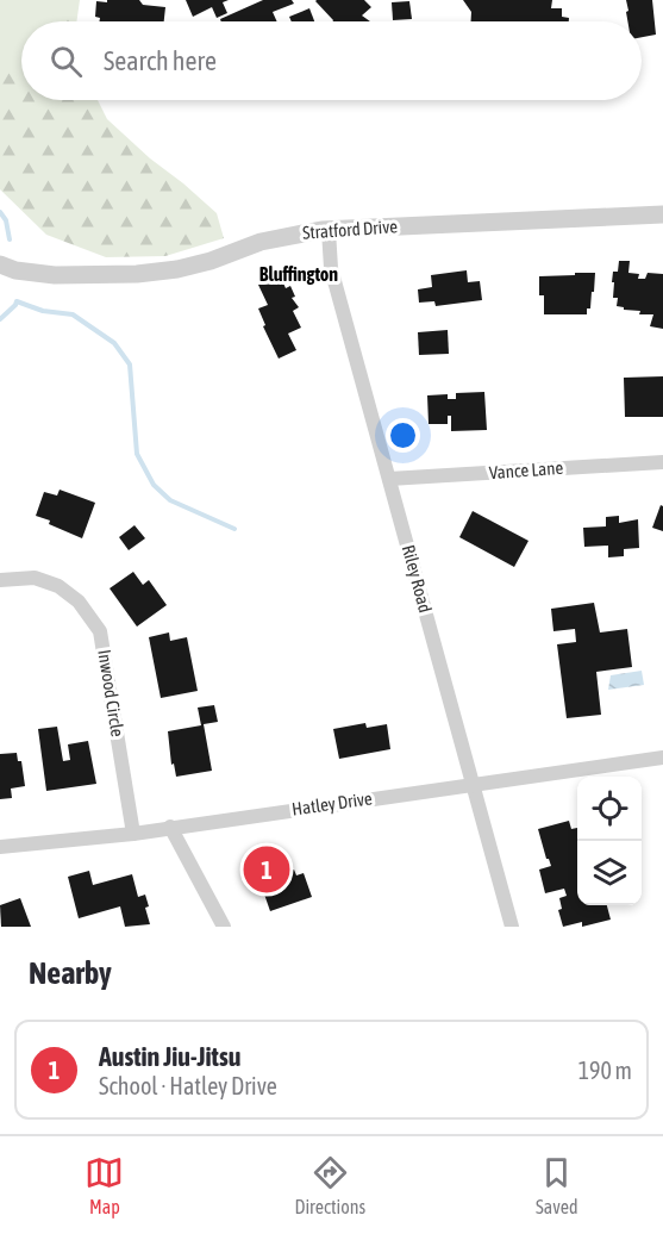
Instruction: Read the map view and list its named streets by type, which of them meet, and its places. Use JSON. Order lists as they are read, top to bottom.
{
  "streets": {
    "street": [
      "Stratford Drive",
      "Vance Lane",
      "Riley Road",
      "Inwood Circle",
      "Hatley Drive"
    ]
  },
  "crossings": [
    ["Stratford Drive", "Riley Road"],
    ["Vance Lane", "Riley Road"],
    ["Riley Road", "Hatley Drive"],
    ["Inwood Circle", "Hatley Drive"]
  ],
  "districts": ["Bluffington"],
  "page": {
    "search": "Search here",
    "pins": "1",
    "heading": "Nearby",
    "list": [
      {
        "mark": "1",
        "name": "Austin Jiu-Jitsu",
        "note": "School · Hatley Drive",
        "value": "190 m"
      }
    ],
    "nav": ["Map", "Directions", "Saved"]
  }
}
